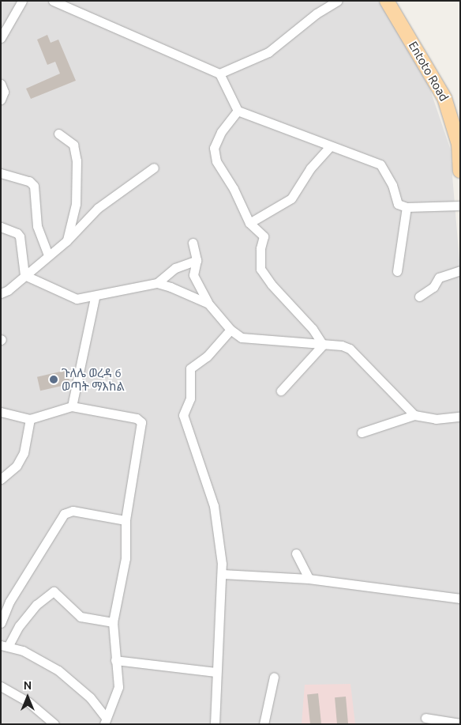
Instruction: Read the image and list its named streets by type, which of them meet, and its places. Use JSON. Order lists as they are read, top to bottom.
{
  "streets": {
    "main road": ["Entoto Road"]
  },
  "places": ["ጉለሌ ወረዳ 6 ወጣት ማእከል"],
  "north": "top"
}
